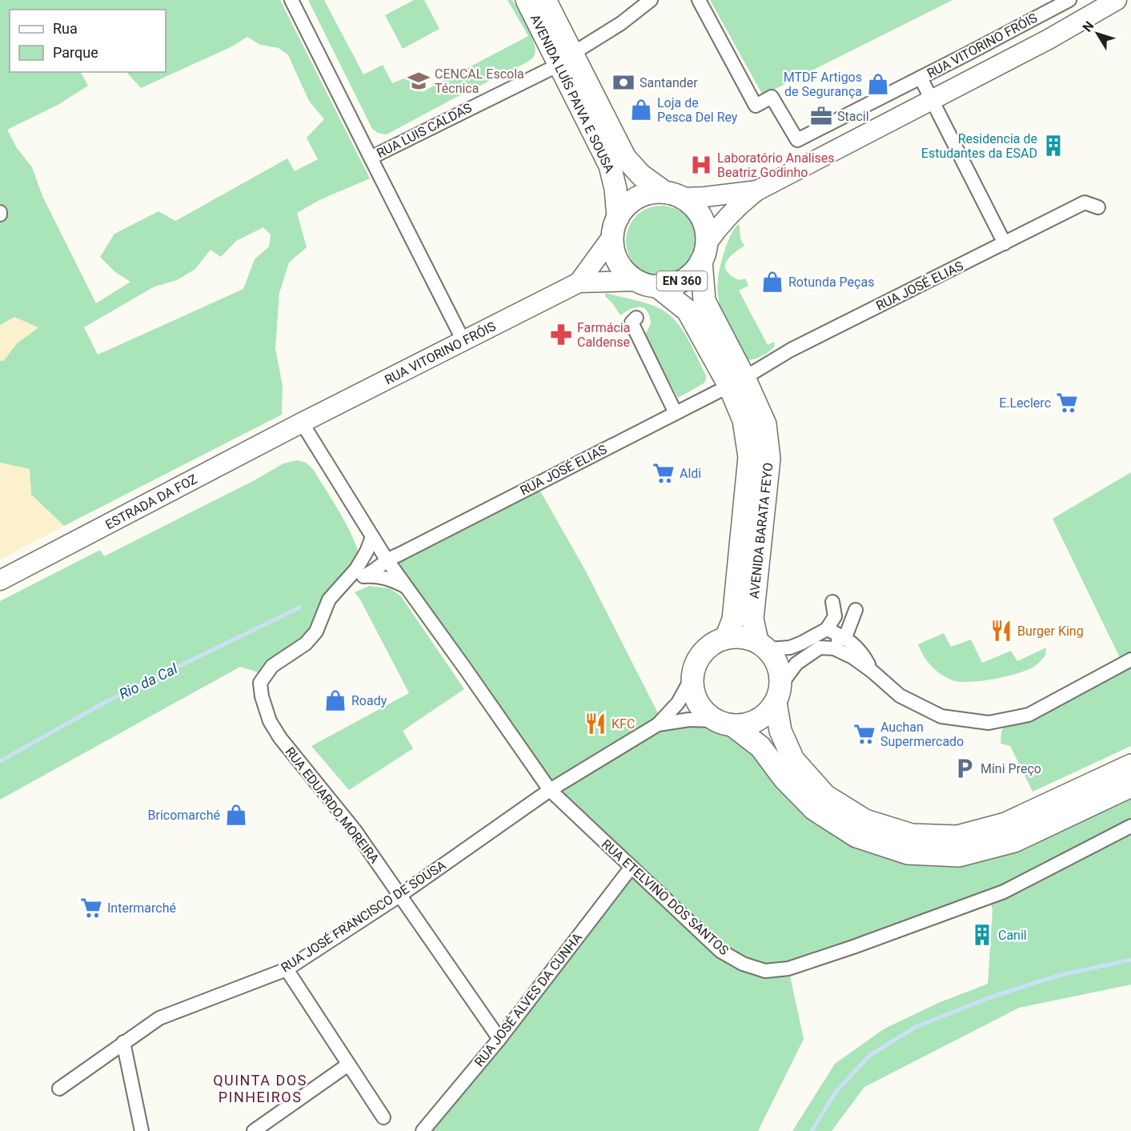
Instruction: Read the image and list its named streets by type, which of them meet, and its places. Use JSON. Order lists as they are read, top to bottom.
{
  "streets": {
    "main road": [
      "RUA VITORINO FRÓIS",
      "AVENIDA LUÍS PAIVA E SOUSA",
      "EN 360",
      "ESTRADA DA FOZ",
      "AVENIDA BARATA FEYO"
    ],
    "street": [
      "RUA LUIS CALDAS",
      "RUA JOSÉ ELIAS",
      "RUA EDUARDO MOREIRA",
      "RUA ETELVINO DOS SANTOS",
      "RUA JOSÉ FRANCISCO DE SOUSA",
      "RUA JOSÉ ALVES DA CUNHA"
    ]
  },
  "crossings": [
    ["RUA VITORINO FRÓIS", "AVENIDA LUÍS PAIVA E SOUSA"],
    ["RUA VITORINO FRÓIS", "EN 360"],
    ["RUA VITORINO FRÓIS", "ESTRADA DA FOZ"],
    ["RUA VITORINO FRÓIS", "AVENIDA BARATA FEYO"],
    ["AVENIDA LUÍS PAIVA E SOUSA", "RUA LUIS CALDAS"],
    ["AVENIDA LUÍS PAIVA E SOUSA", "EN 360"],
    ["AVENIDA LUÍS PAIVA E SOUSA", "AVENIDA BARATA FEYO"],
    ["EN 360", "AVENIDA BARATA FEYO"],
    ["RUA JOSÉ ELIAS", "AVENIDA BARATA FEYO"],
    ["RUA JOSÉ ELIAS", "RUA EDUARDO MOREIRA"],
    ["RUA JOSÉ ELIAS", "RUA ETELVINO DOS SANTOS"],
    ["AVENIDA BARATA FEYO", "RUA JOSÉ FRANCISCO DE SOUSA"],
    ["RUA EDUARDO MOREIRA", "RUA JOSÉ FRANCISCO DE SOUSA"],
    ["RUA EDUARDO MOREIRA", "RUA JOSÉ ALVES DA CUNHA"],
    ["RUA ETELVINO DOS SANTOS", "RUA JOSÉ FRANCISCO DE SOUSA"],
    ["RUA ETELVINO DOS SANTOS", "RUA JOSÉ ALVES DA CUNHA"]
  ],
  "districts": ["QUINTA DOS PINHEIROS"],
  "water": ["Rio da Cal"],
  "places": {
    "school or university": ["CENCAL Escola Técnica"],
    "bank": ["Santander"],
    "shop": [
      "MTDF Artigos de Segurança",
      "Loja de Pesca Del Rey",
      "Rotunda Peças",
      "Roady",
      "Bricomarché"
    ],
    "office": ["Stacil"],
    "building": ["Residencia de Estudantes da ESAD", "Canil"],
    "hospital": ["Laboratório Analises Beatriz Godinho"],
    "pharmacy": ["Farmácia Caldense"],
    "supermarket": [
      "E.Leclerc",
      "Aldi",
      "Auchan Supermercado",
      "Intermarché"
    ],
    "restaurant": ["Burger King", "KFC"],
    "parking": ["Mini Preço"]
  },
  "legend": ["Rua", "Parque"],
  "north": "top left"
}
